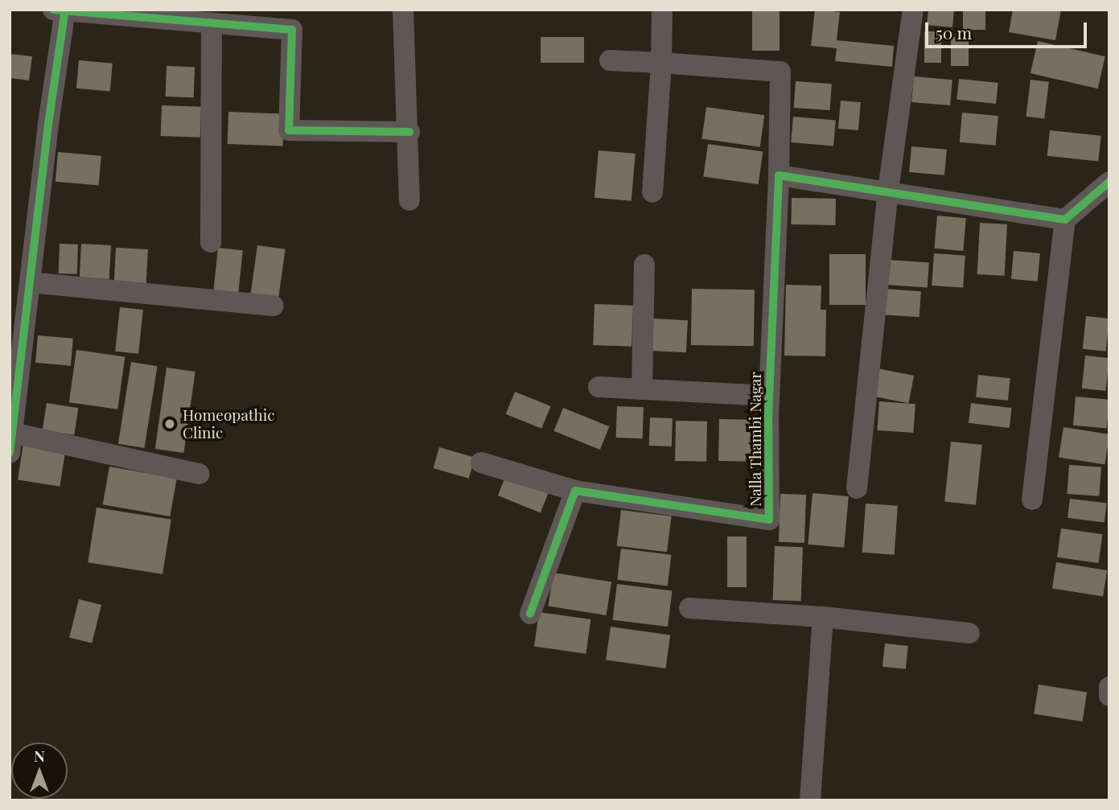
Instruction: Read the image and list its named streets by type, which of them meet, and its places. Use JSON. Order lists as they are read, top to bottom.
{
  "streets": {
    "street": ["Nalla Thambi Nagar"]
  },
  "places": ["Homeopathic Clinic"],
  "scale_bar": "50 m",
  "north": "top"
}
